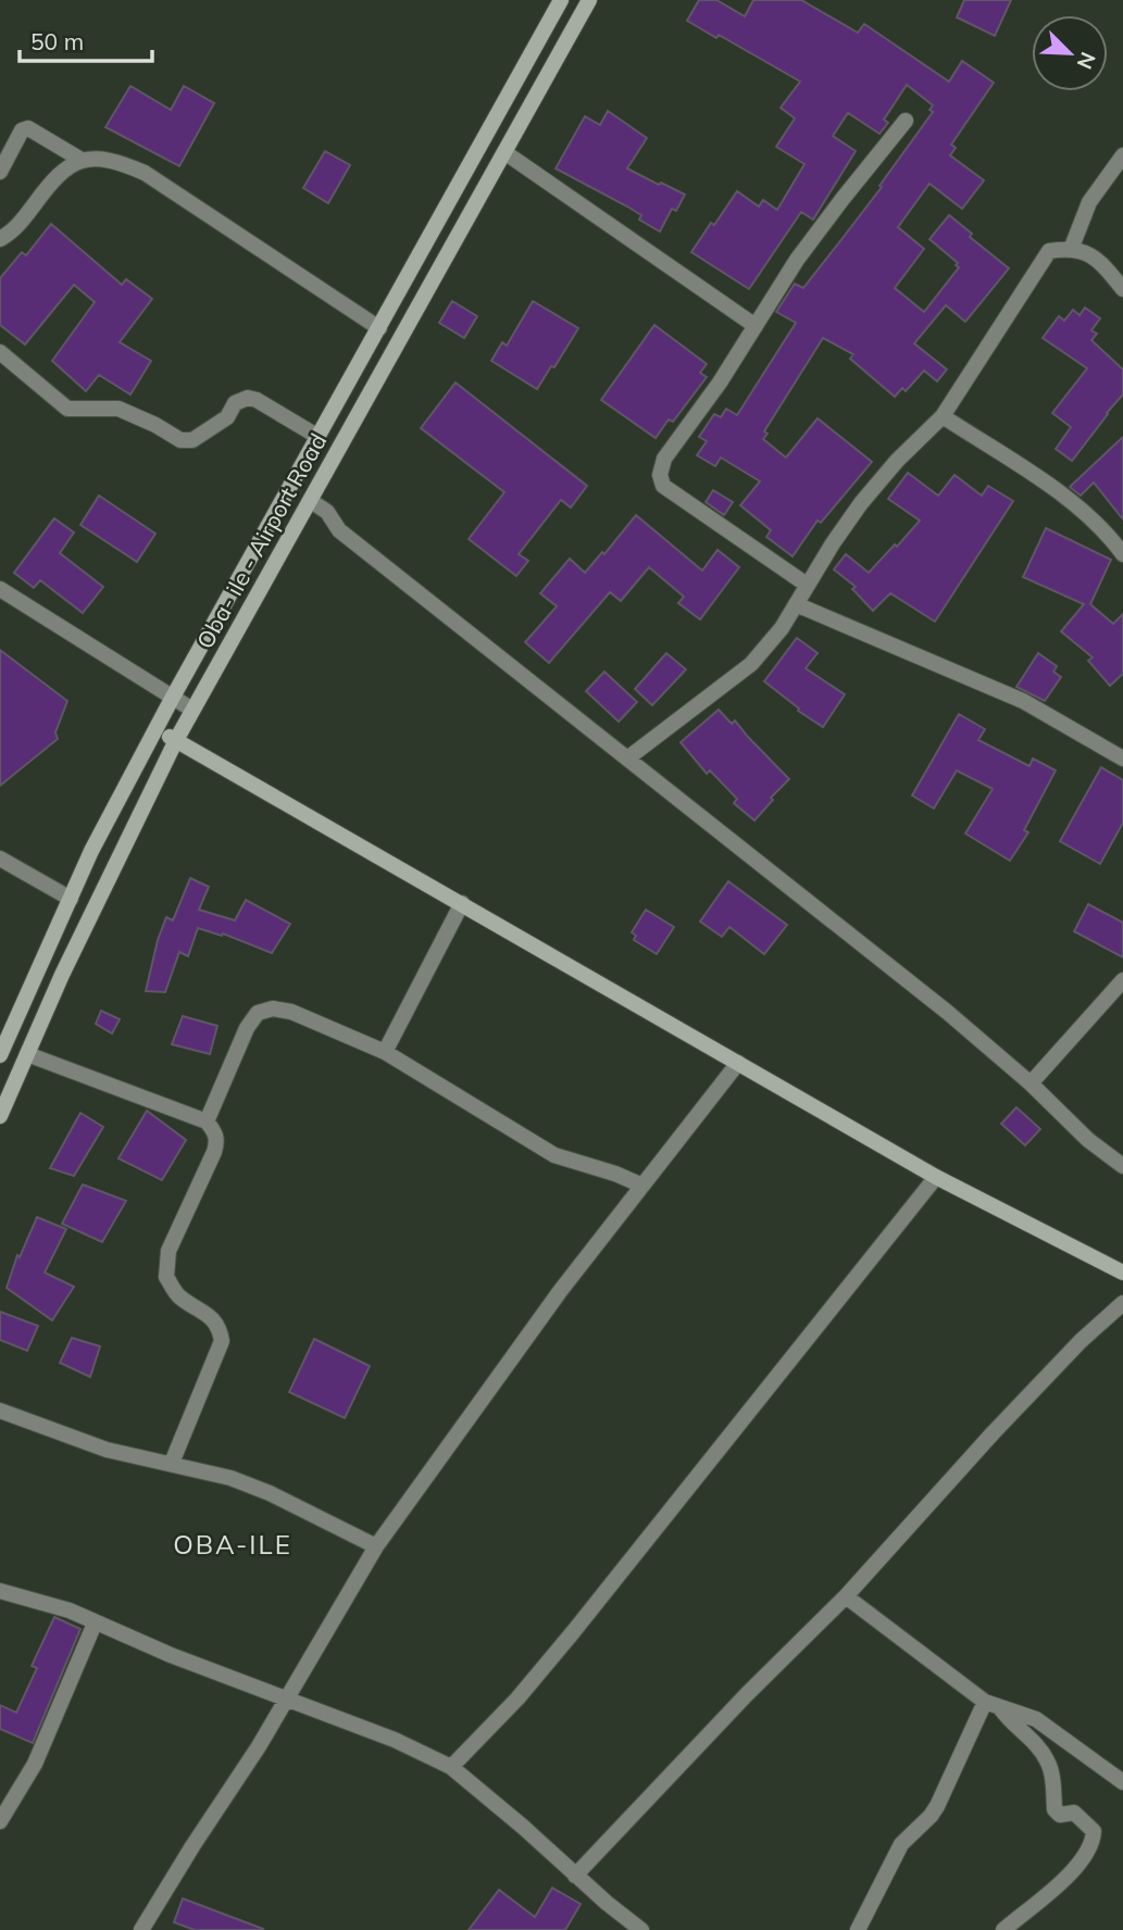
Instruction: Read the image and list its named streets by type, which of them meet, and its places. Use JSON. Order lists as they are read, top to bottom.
{
  "streets": {
    "main road": ["Oba- ile - Airport Road"]
  },
  "districts": ["OBA-ILE"],
  "scale_bar": "50 m",
  "north": "bottom right"
}
